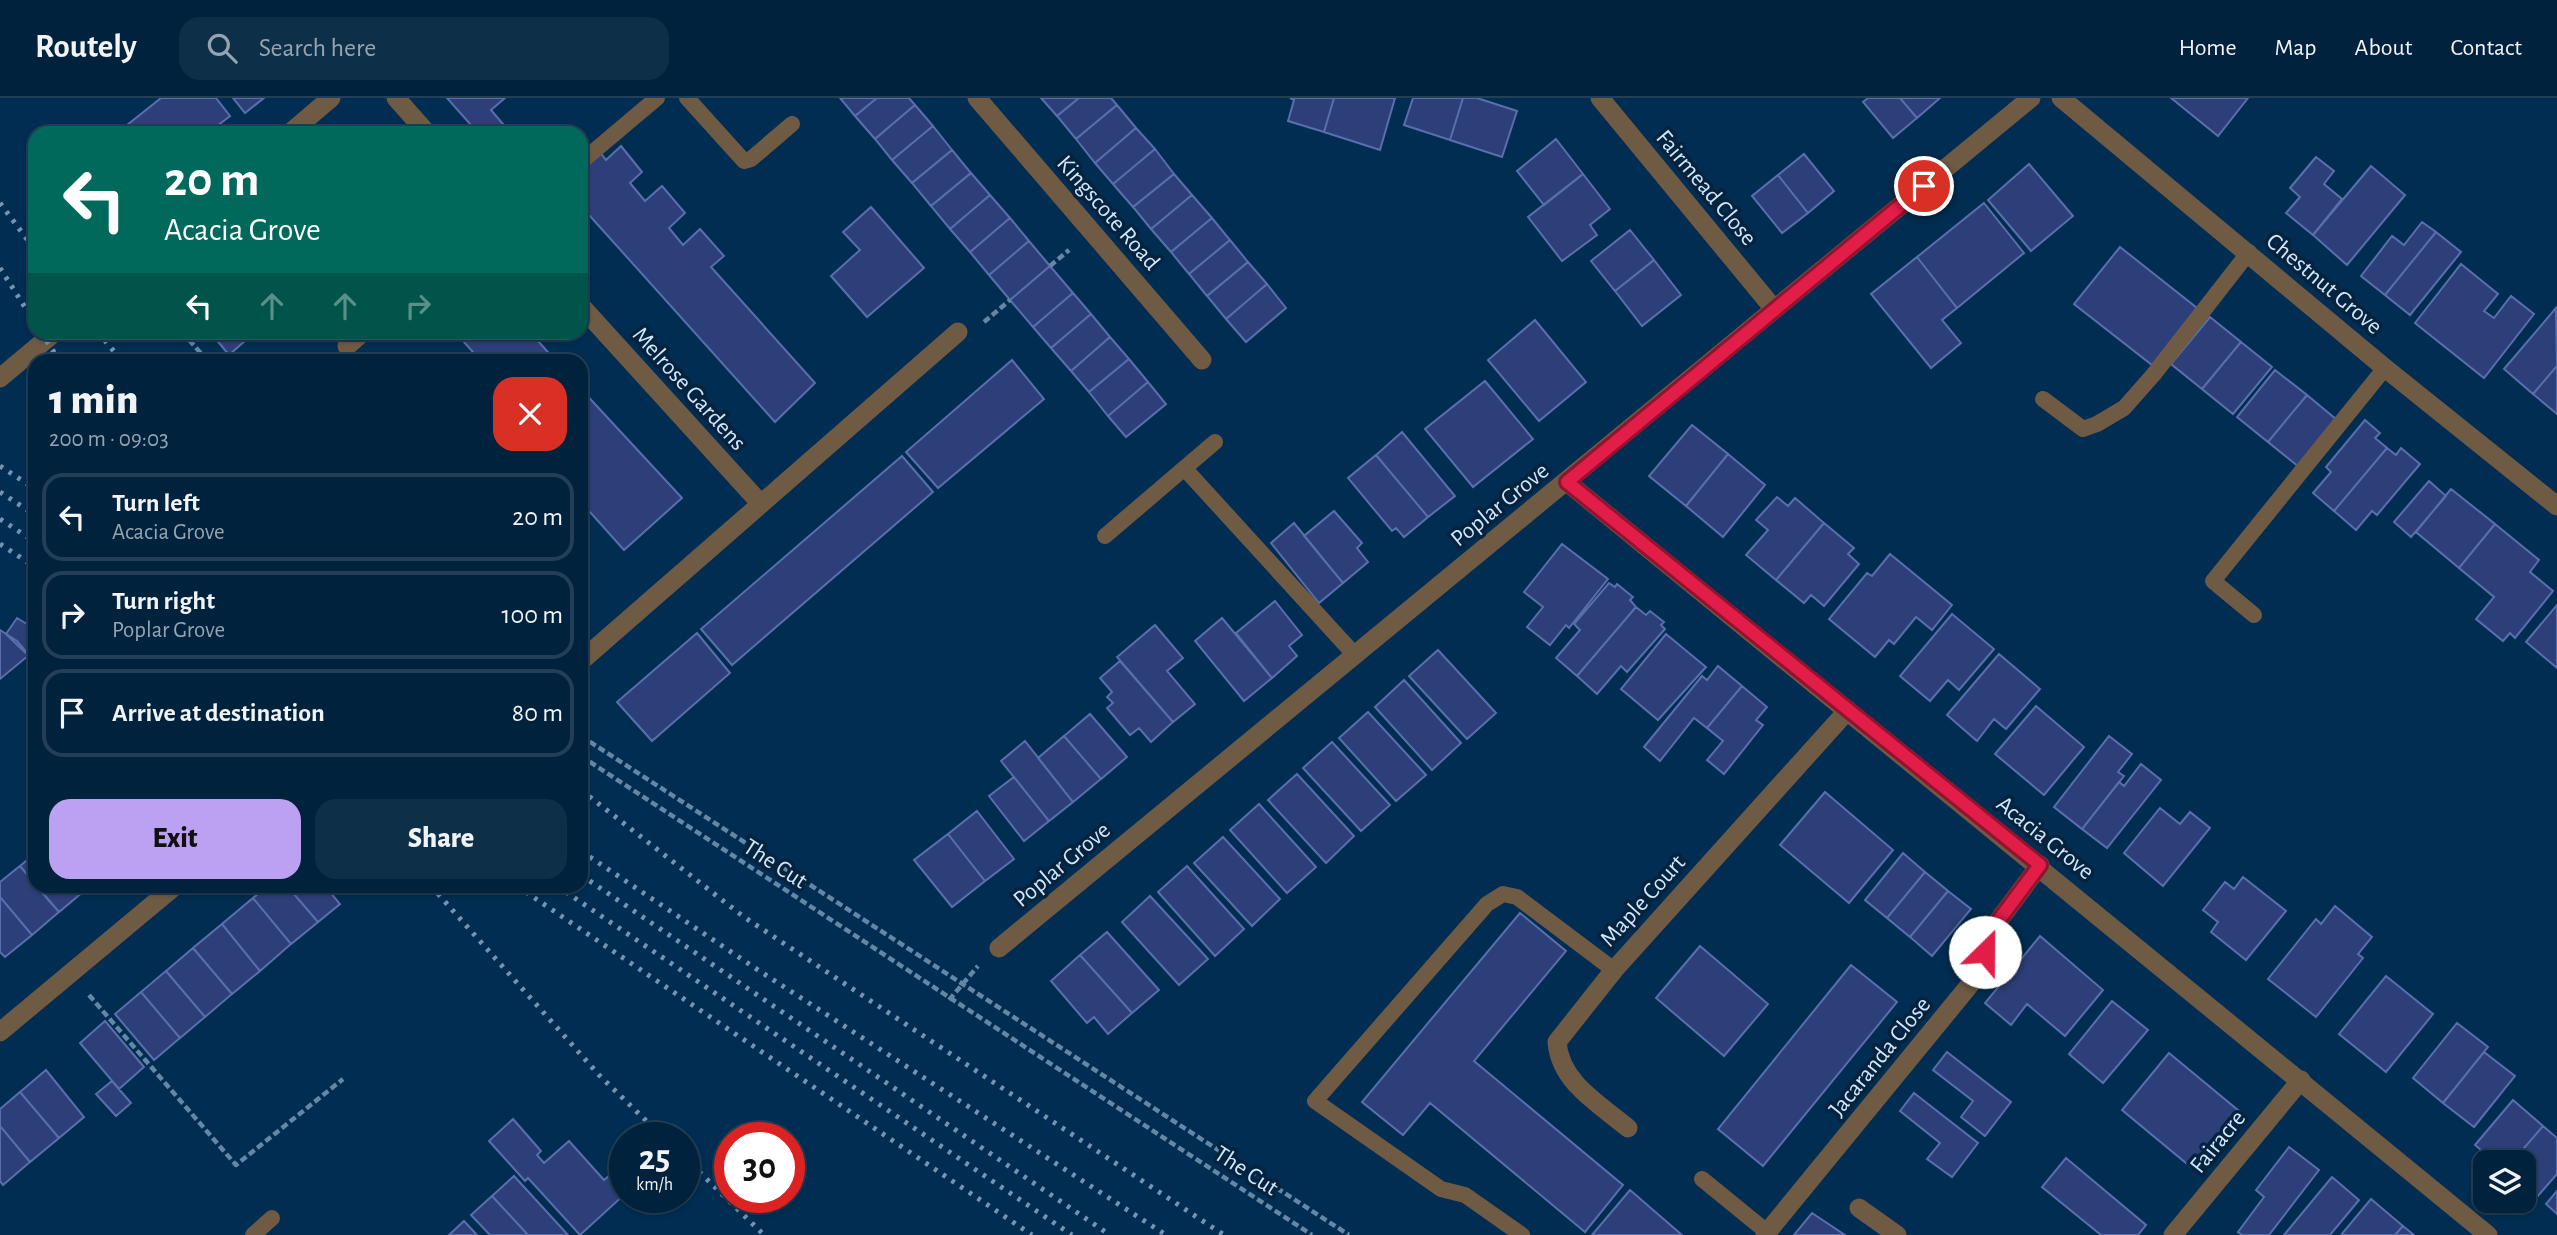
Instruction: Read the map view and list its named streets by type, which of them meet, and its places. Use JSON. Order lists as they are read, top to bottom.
{
  "streets": {
    "street": [
      "Fairmead Close",
      "Kingscote Road",
      "Chestnut Grove",
      "Melrose Gardens",
      "Poplar Grove",
      "Acacia Grove",
      "Maple Court",
      "Jacaranda Close",
      "Fairacre"
    ],
    "path": ["The Cut"]
  },
  "crossings": [
    ["Fairmead Close", "Poplar Grove"],
    ["Poplar Grove", "Acacia Grove"],
    ["Acacia Grove", "Maple Court"],
    ["Acacia Grove", "Jacaranda Close"],
    ["Acacia Grove", "Fairacre"]
  ],
  "page": {
    "header": "Routely",
    "search": "Search here",
    "nav": [
      "Home",
      "Map",
      "About",
      "Contact"
    ],
    "turn": ["20 m", "Acacia Grove"],
    "heading": ["1 min", "200 m · 09:03"],
    "list": [
      {
        "name": "Turn left",
        "note": "Acacia Grove",
        "value": "20 m"
      },
      {
        "name": "Turn right",
        "note": "Poplar Grove",
        "value": "100 m"
      },
      {
        "name": "Arrive at destination",
        "value": "80 m"
      }
    ],
    "buttons": ["Exit", "Share"],
    "speed": "25 km/h",
    "limit": "30"
  }
}
